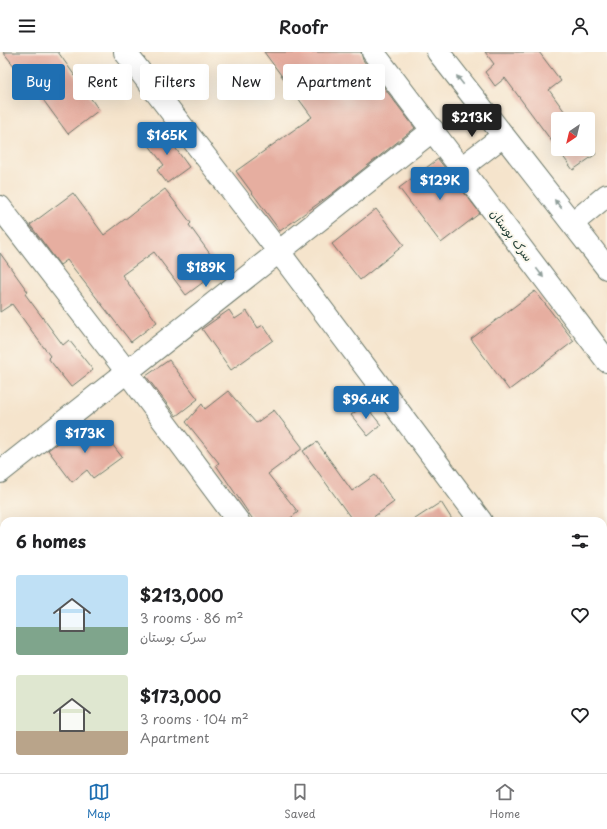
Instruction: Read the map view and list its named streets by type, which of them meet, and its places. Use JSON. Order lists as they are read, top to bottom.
{
  "streets": {
    "street": ["سرک بوستان"]
  },
  "north": "bottom left",
  "page": {
    "header": "Roofr",
    "chip": [
      "Buy",
      "Rent",
      "Filters",
      "New",
      "Apartment"
    ],
    "price": [
      "$213K",
      "$165K",
      "$129K",
      "$189K",
      "$96.4K",
      "$173K"
    ],
    "heading": "6 homes",
    "list": [
      {
        "name": "$213,000",
        "note": "3 rooms · 86 m² · سرک بوستان"
      },
      {
        "name": "$173,000",
        "note": "3 rooms · 104 m² · Apartment"
      }
    ],
    "tabs": ["Map", "Saved", "Home"]
  }
}
